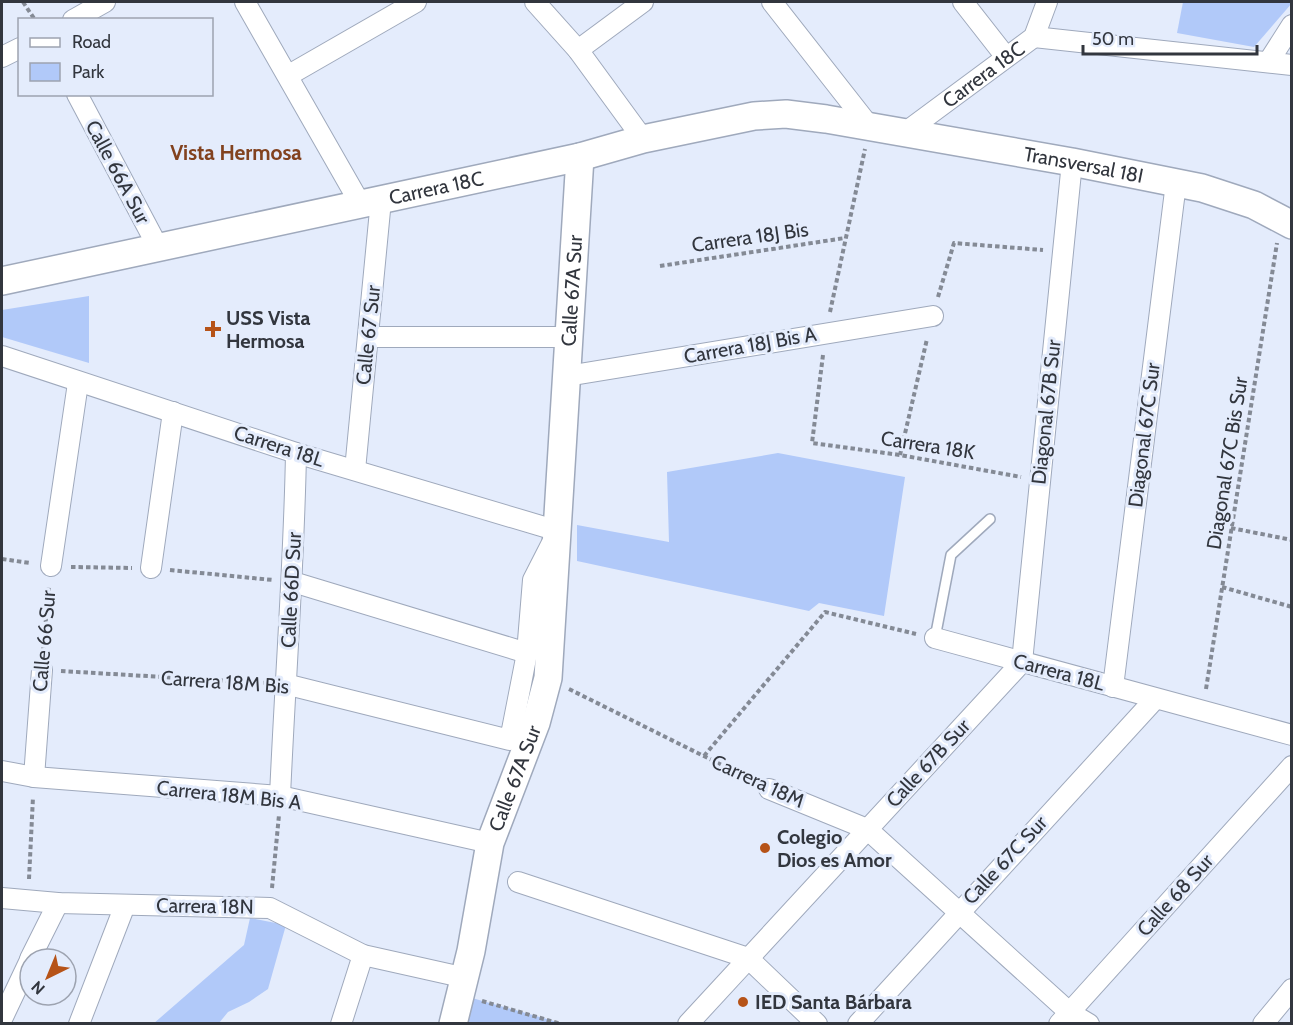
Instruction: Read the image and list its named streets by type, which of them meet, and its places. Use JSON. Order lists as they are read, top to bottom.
{
  "streets": {
    "street": [
      "Carrera 18C",
      "Transversal 18I",
      "Calle 66A Sur",
      "Calle 67A Sur",
      "Calle 67 Sur",
      "Carrera 18J Bis A",
      "Diagonal 67B Sur",
      "Diagonal 67C Sur",
      "Carrera 18L",
      "Calle 66D Sur",
      "Calle 66 Sur",
      "Carrera 18M Bis",
      "Calle 67B Sur",
      "Carrera 18M",
      "Carrera 18M Bis A",
      "Calle 67C Sur",
      "Calle 68 Sur",
      "Carrera 18N"
    ],
    "path": ["Carrera 18J Bis", "Carrera 18K", "Diagonal 67C Bis Sur"]
  },
  "crossings": [
    ["Carrera 18C", "Transversal 18I"],
    ["Carrera 18C", "Calle 66A Sur"],
    ["Carrera 18C", "Calle 67A Sur"],
    ["Carrera 18C", "Calle 67 Sur"],
    ["Transversal 18I", "Diagonal 67B Sur"],
    ["Transversal 18I", "Diagonal 67C Sur"],
    ["Transversal 18I", "Diagonal 67C Bis Sur"],
    ["Calle 67A Sur", "Carrera 18J Bis A"],
    ["Calle 67A Sur", "Carrera 18L"],
    ["Calle 67A Sur", "Carrera 18M Bis"],
    ["Calle 67A Sur", "Carrera 18M"],
    ["Calle 67A Sur", "Carrera 18M Bis A"],
    ["Calle 67A Sur", "Carrera 18N"],
    ["Calle 67 Sur", "Carrera 18L"],
    ["Carrera 18J Bis A", "Carrera 18K"],
    ["Diagonal 67B Sur", "Carrera 18K"],
    ["Diagonal 67B Sur", "Carrera 18L"],
    ["Diagonal 67B Sur", "Calle 67B Sur"],
    ["Diagonal 67C Sur", "Carrera 18L"],
    ["Carrera 18L", "Diagonal 67C Bis Sur"],
    ["Carrera 18L", "Calle 66D Sur"],
    ["Carrera 18L", "Calle 66 Sur"],
    ["Carrera 18L", "Calle 67B Sur"],
    ["Carrera 18L", "Calle 67C Sur"],
    ["Calle 66D Sur", "Carrera 18M Bis"],
    ["Calle 66D Sur", "Carrera 18M Bis A"],
    ["Calle 66 Sur", "Carrera 18M Bis"],
    ["Calle 66 Sur", "Carrera 18M Bis A"],
    ["Calle 67B Sur", "Carrera 18M"],
    ["Carrera 18M", "Calle 67C Sur"],
    ["Carrera 18M", "Calle 68 Sur"]
  ],
  "districts": ["Vista Hermosa"],
  "places": {
    "health": ["USS Vista Hermosa"],
    "other": ["Colegio Dios es Amor", "IED Santa Bárbara"]
  },
  "legend": ["Road", "Park"],
  "scale_bar": "50 m",
  "north": "bottom left"
}
